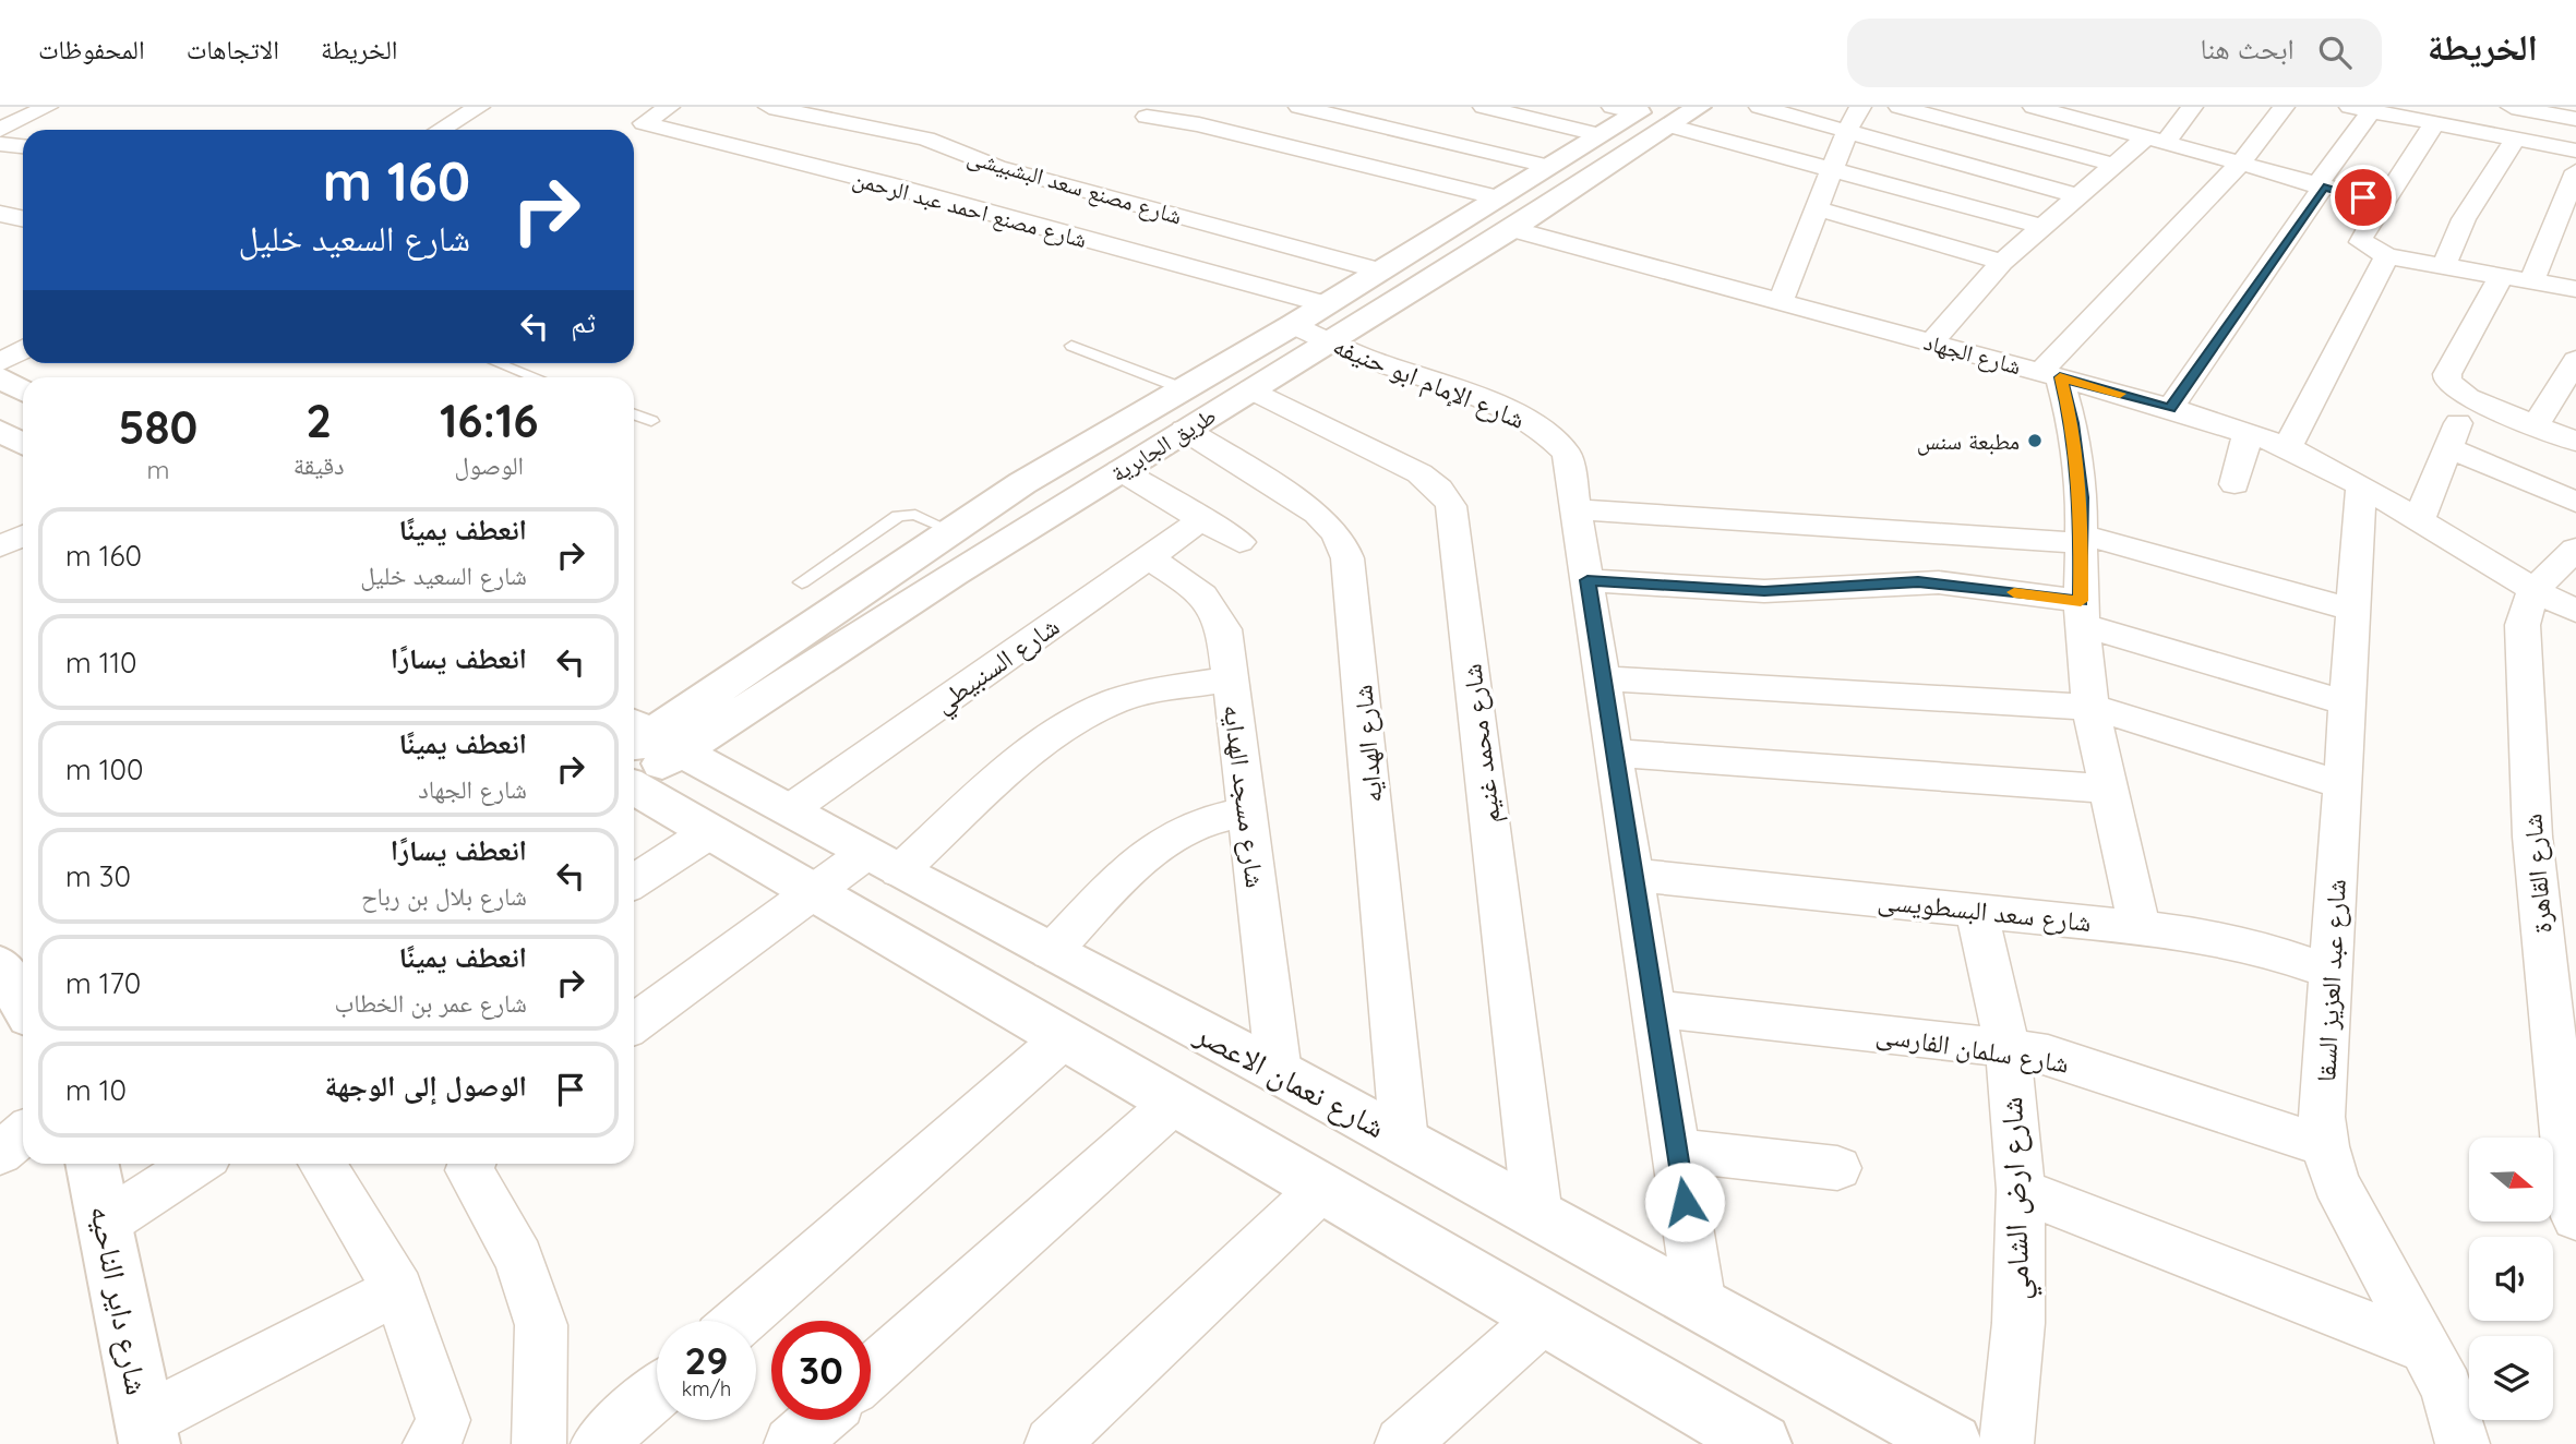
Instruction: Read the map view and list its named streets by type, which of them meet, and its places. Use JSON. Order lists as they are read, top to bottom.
{
  "streets": {
    "street": [
      "شارع مصنع سعد البشبيشى",
      "شارع مصنع احمد عبد الرحمن",
      "شارع الجهاد",
      "شارع الإمام ابو حنيفه",
      "طريق الجابرية",
      "شارع السنبيطي",
      "شارع الهدايه",
      "شارع محمد غنيم",
      "شارع مسجد الهدايه",
      "شارع القاهرة",
      "شارع سعد البسطويسى",
      "شارع عبد العزيز السقا",
      "شارع سلمان الفارسى",
      "شارع نعمان الاعصر",
      "شارع ارض الشامي",
      "شارع داير الناحيه"
    ]
  },
  "crossings": [
    ["شارع مصنع سعد البشبيشى", "طريق الجابرية"],
    ["شارع مصنع احمد عبد الرحمن", "طريق الجابرية"],
    ["شارع الجهاد", "طريق الجابرية"],
    ["شارع الجهاد", "شارع القاهرة"],
    ["شارع الجهاد", "شارع عبد العزيز السقا"],
    ["شارع الإمام ابو حنيفه", "طريق الجابرية"],
    ["شارع الإمام ابو حنيفه", "شارع سعد البسطويسى"],
    ["شارع الإمام ابو حنيفه", "شارع سلمان الفارسى"],
    ["شارع الإمام ابو حنيفه", "شارع نعمان الاعصر"],
    ["طريق الجابرية", "شارع الهدايه"],
    ["طريق الجابرية", "شارع محمد غنيم"],
    ["طريق الجابرية", "شارع نعمان الاعصر"],
    ["شارع السنبيطي", "شارع مسجد الهدايه"],
    ["شارع السنبيطي", "شارع نعمان الاعصر"],
    ["شارع الهدايه", "شارع نعمان الاعصر"],
    ["شارع محمد غنيم", "شارع نعمان الاعصر"],
    ["شارع مسجد الهدايه", "شارع نعمان الاعصر"],
    ["شارع سعد البسطويسى", "شارع عبد العزيز السقا"],
    ["شارع سعد البسطويسى", "شارع ارض الشامي"],
    ["شارع عبد العزيز السقا", "شارع سلمان الفارسى"],
    ["شارع سلمان الفارسى", "شارع ارض الشامي"]
  ],
  "places": ["مطبعة سنس"],
  "north": "right",
  "page": {
    "header": "الخريطة",
    "search": "ابحث هنا",
    "nav": ["الخريطة", "الاتجاهات", "المحفوظات"],
    "turn": ["160 m", "شارع السعيد خليل"],
    "then": "ثم",
    "eta": [
      "16:16",
      "الوصول",
      "2",
      "دقيقة",
      "580",
      "m"
    ],
    "list": [
      {
        "name": "انعطف يمينًا",
        "note": "شارع السعيد خليل",
        "value": "160 m"
      },
      {
        "name": "انعطف يسارًا",
        "value": "110 m"
      },
      {
        "name": "انعطف يمينًا",
        "note": "شارع الجهاد",
        "value": "100 m"
      },
      {
        "name": "انعطف يسارًا",
        "note": "شارع بلال بن رباح",
        "value": "30 m"
      },
      {
        "name": "انعطف يمينًا",
        "note": "شارع عمر بن الخطاب",
        "value": "170 m"
      },
      {
        "name": "الوصول إلى الوجهة",
        "value": "10 m"
      }
    ],
    "speed": "29 km/h",
    "limit": "30"
  }
}
